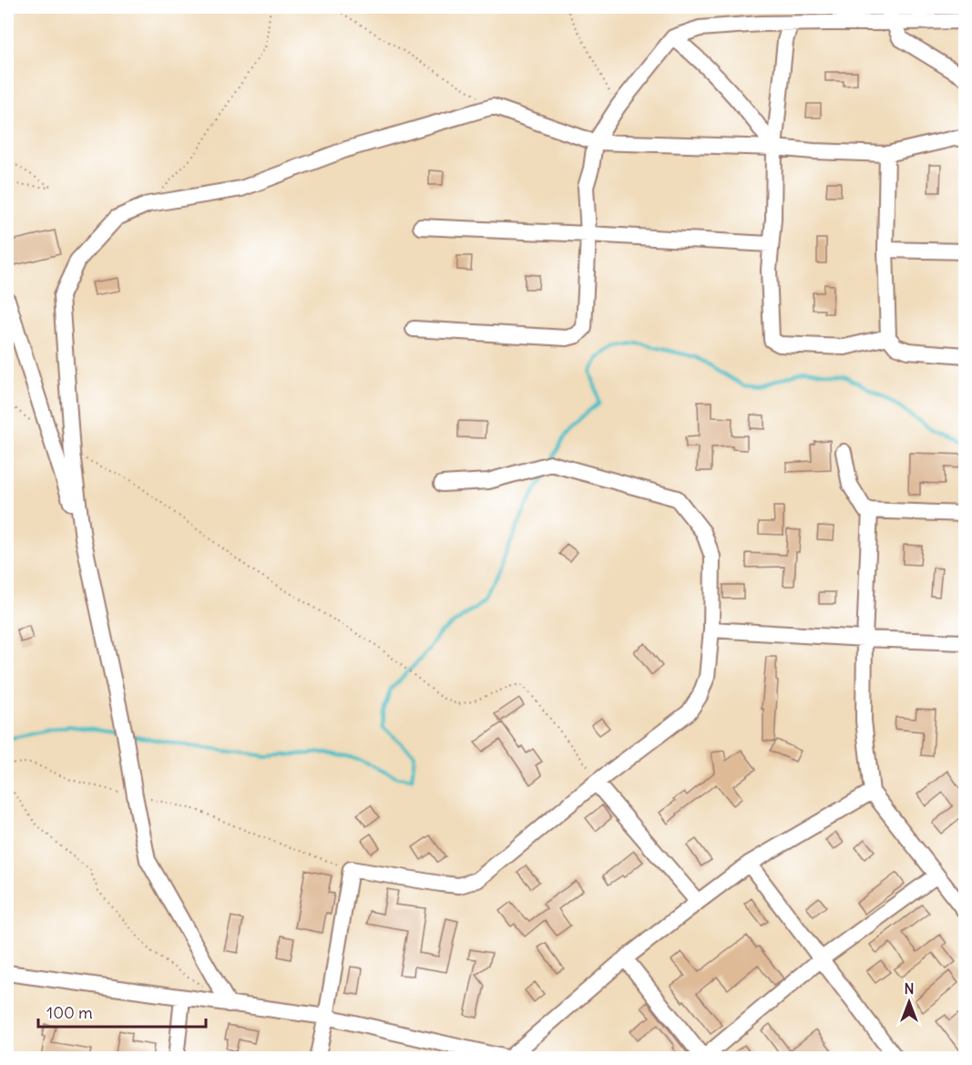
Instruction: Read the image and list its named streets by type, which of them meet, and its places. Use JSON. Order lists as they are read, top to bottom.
{
  "scale_bar": "100 m",
  "north": "top"
}
